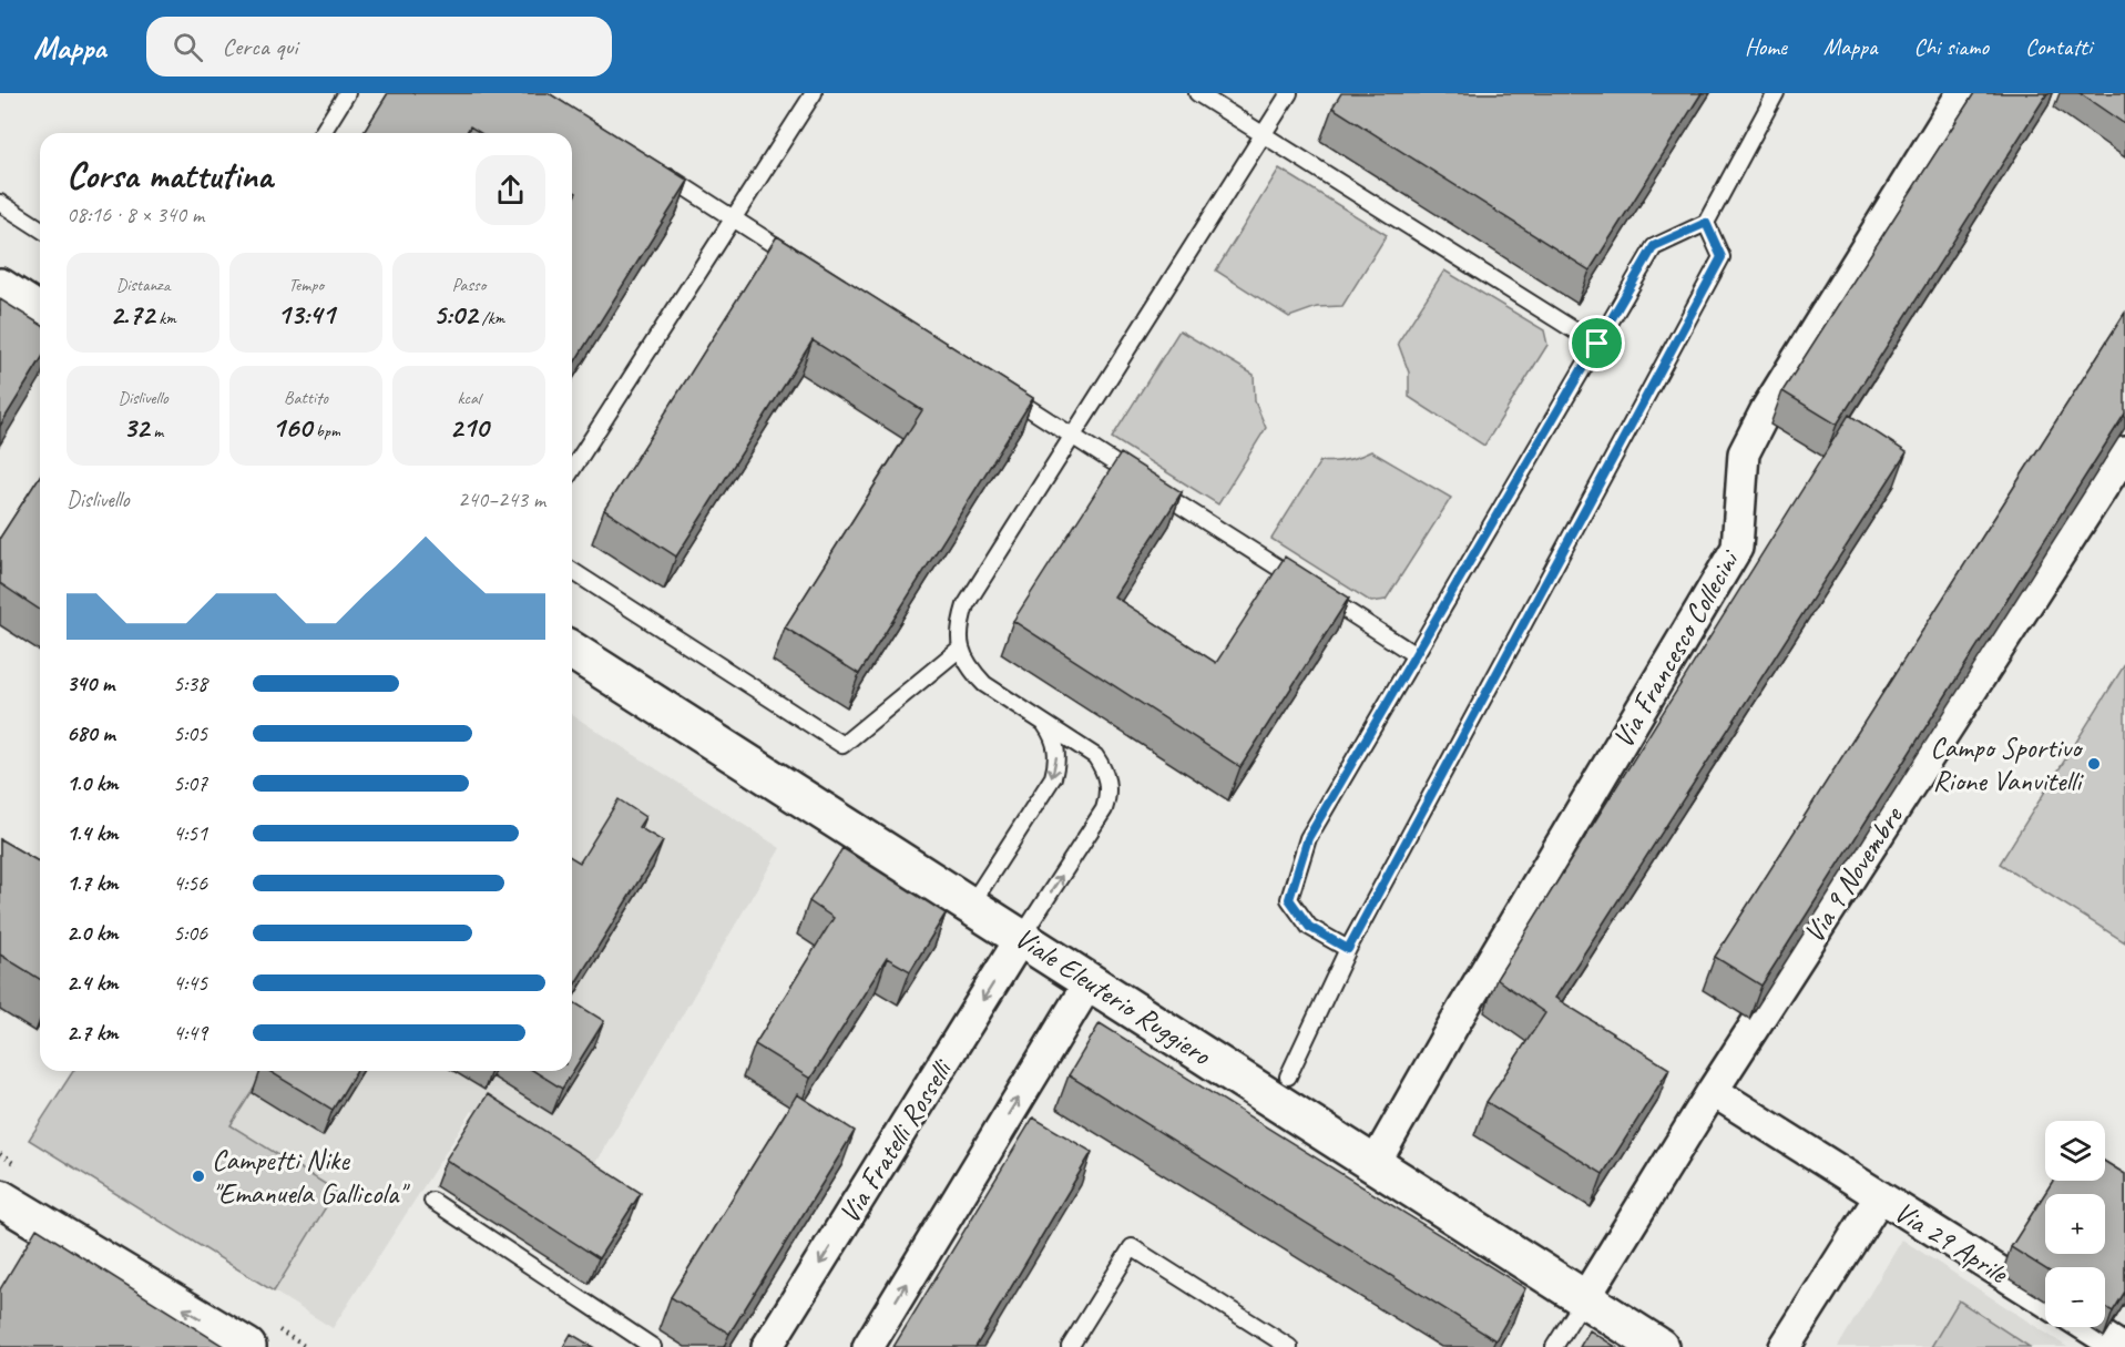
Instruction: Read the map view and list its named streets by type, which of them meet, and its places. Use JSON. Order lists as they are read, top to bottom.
{
  "streets": {
    "street": [
      "Via Francesco Collecini",
      "Via 9 Novembre",
      "Viale Eleuterio Ruggiero",
      "Via Fratelli Rosselli",
      "Via 29 Aprile"
    ]
  },
  "crossings": [
    ["Via Francesco Collecini", "Viale Eleuterio Ruggiero"],
    ["Via 9 Novembre", "Viale Eleuterio Ruggiero"],
    ["Via 9 Novembre", "Via 29 Aprile"],
    ["Viale Eleuterio Ruggiero", "Via Fratelli Rosselli"]
  ],
  "places": ["Campo Sportivo Rione Vanvitelli", "Campetti Nike \"Emanuela Gallicola\""],
  "page": {
    "header": "Mappa",
    "search": "Cerca qui",
    "nav": [
      "Home",
      "Mappa",
      "Chi siamo",
      "Contatti"
    ],
    "heading": ["Corsa mattutina", "08:16 · 8 × 340 m"],
    "stats": [
      ["Distanza", "2.72 km"],
      ["Tempo", "13:41"],
      ["Passo", "5:02 /km"],
      ["Dislivello", "32 m"],
      ["Battito", "160 bpm"],
      ["kcal", "210"]
    ],
    "chart": ["Dislivello", "240–243 m"],
    "list": [
      {
        "name": "340 m",
        "note": "5:38"
      },
      {
        "name": "680 m",
        "note": "5:05"
      },
      {
        "name": "1.0 km",
        "note": "5:07"
      },
      {
        "name": "1.4 km",
        "note": "4:51"
      },
      {
        "name": "1.7 km",
        "note": "4:56"
      },
      {
        "name": "2.0 km",
        "note": "5:06"
      },
      {
        "name": "2.4 km",
        "note": "4:45"
      },
      {
        "name": "2.7 km",
        "note": "4:49"
      }
    ],
    "map_buttons": ["+", "−"]
  }
}
